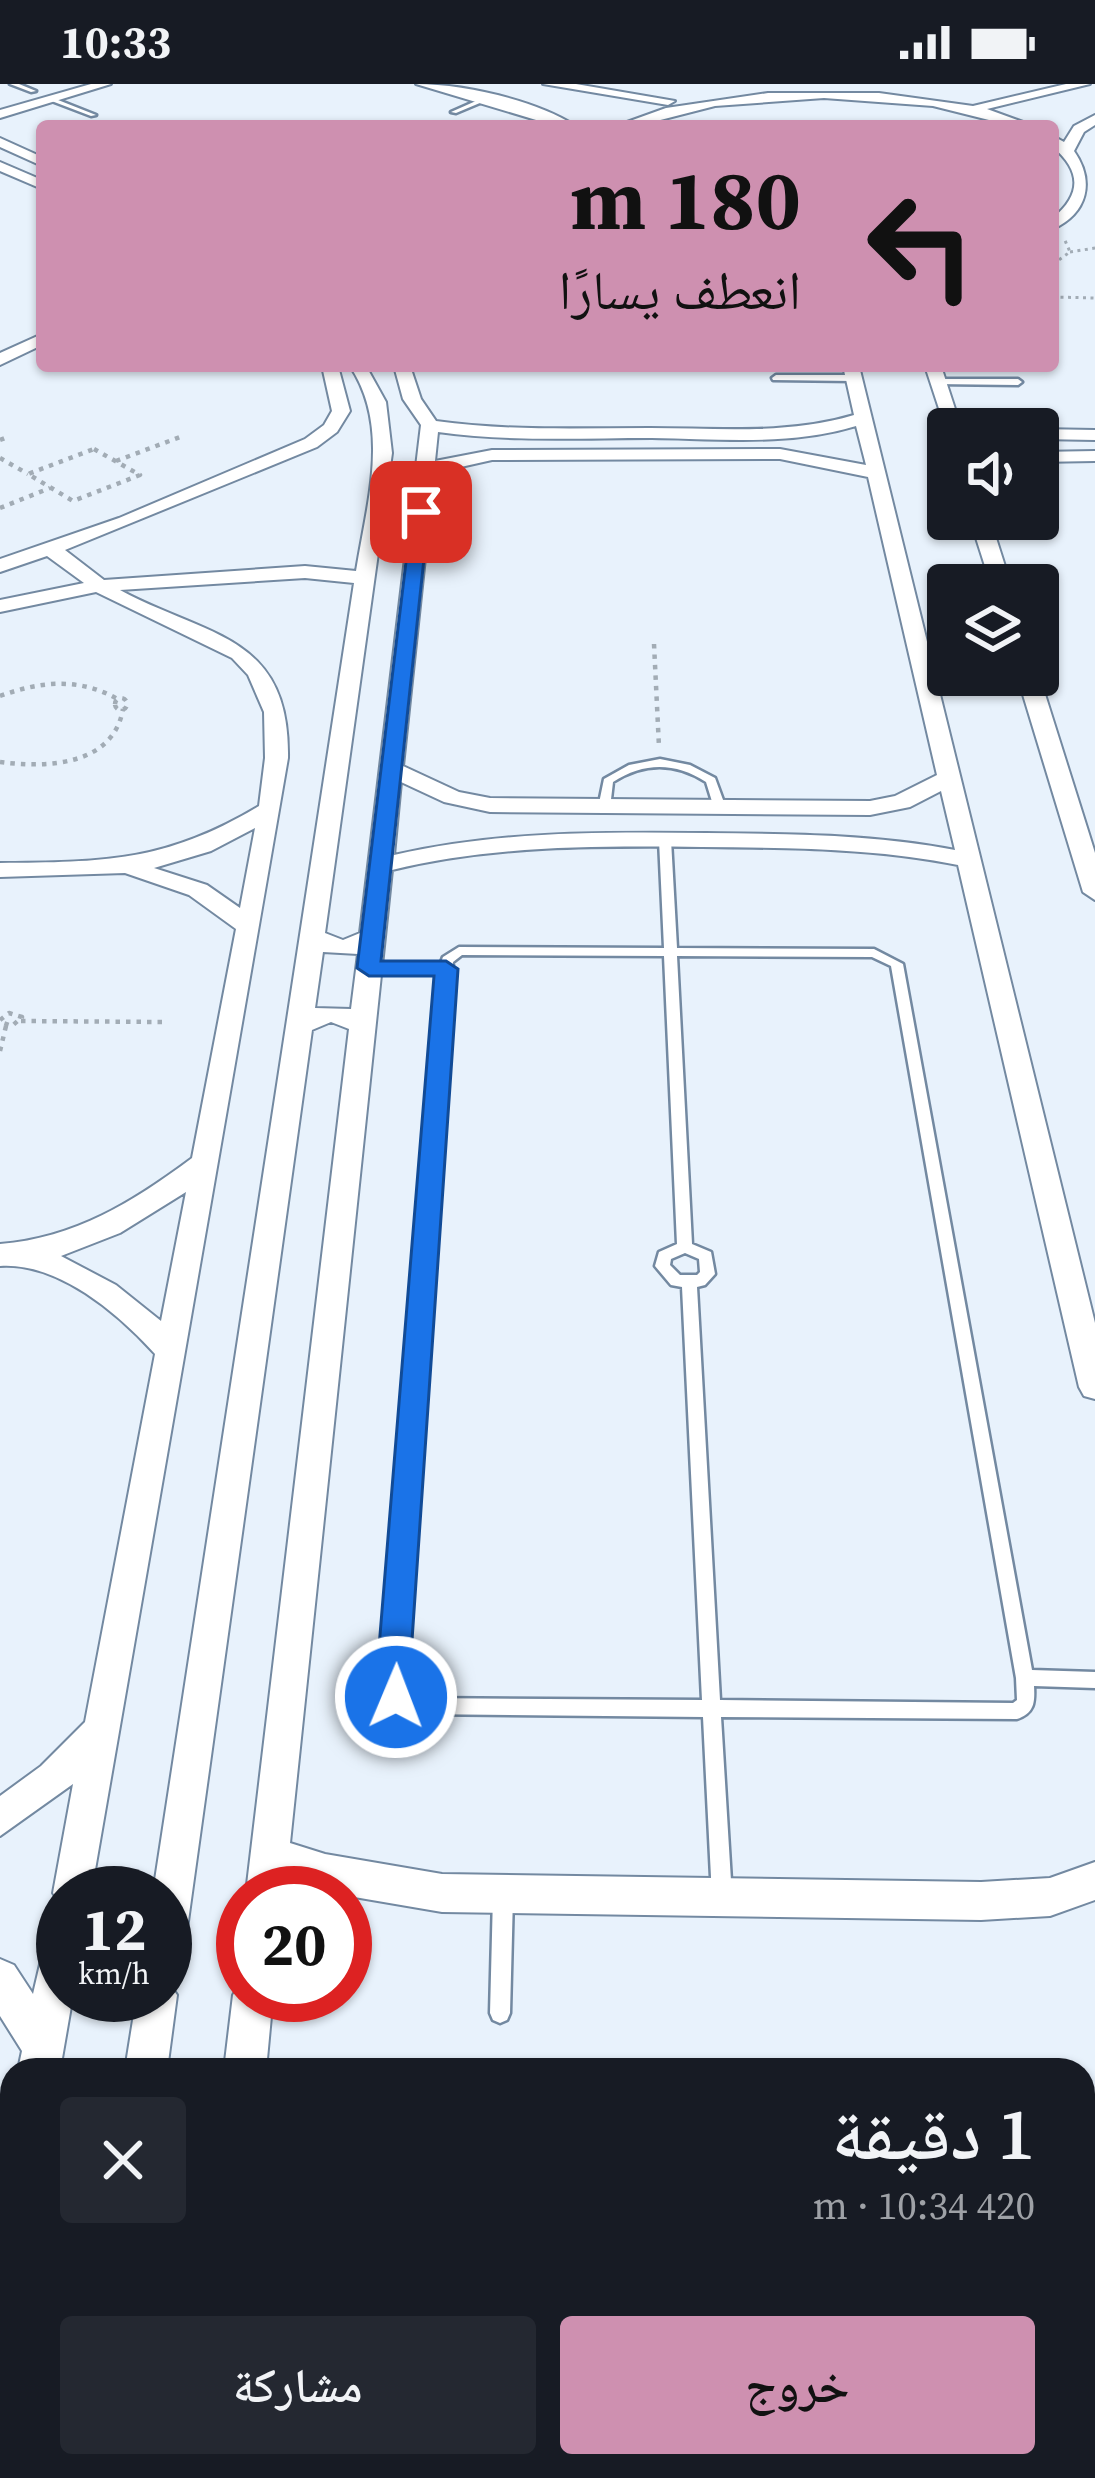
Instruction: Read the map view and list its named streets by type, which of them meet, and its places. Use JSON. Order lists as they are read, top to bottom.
{
  "page": {
    "status": "10:33",
    "turn": ["180 m", "انعطف يسارًا"],
    "speed": "12 km/h",
    "limit": "20",
    "heading": ["1 دقيقة", "420 m · 10:34"],
    "buttons": ["خروج", "مشاركة"]
  }
}
